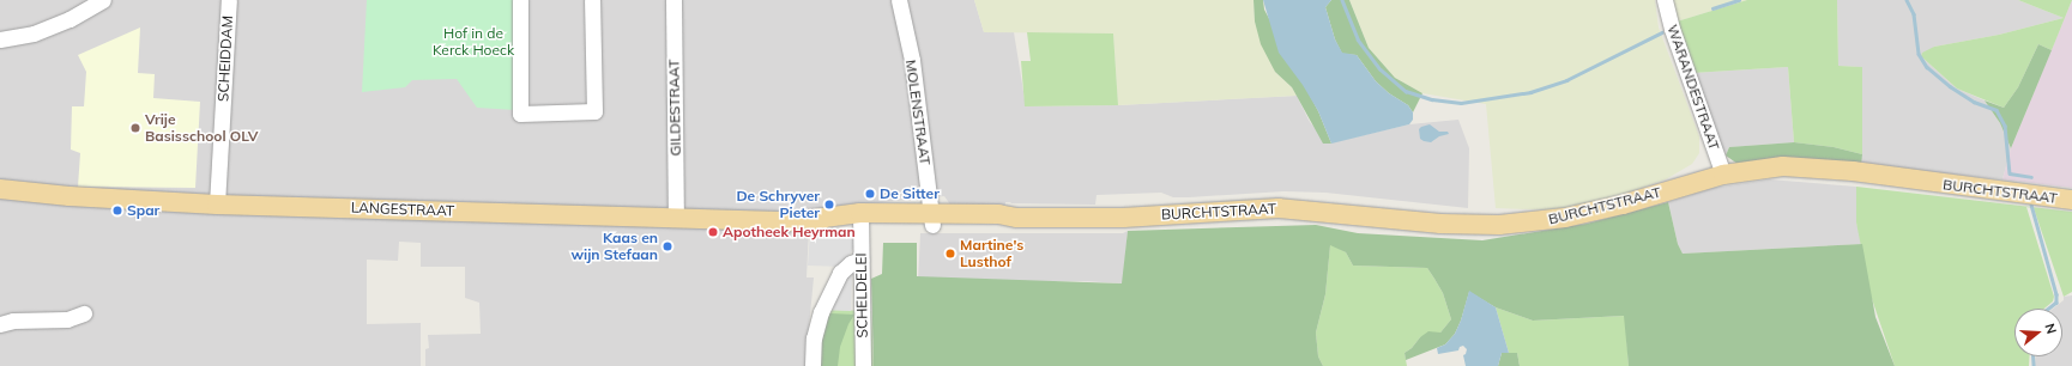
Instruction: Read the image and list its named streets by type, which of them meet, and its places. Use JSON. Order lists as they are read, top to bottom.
{
  "streets": {
    "main road": ["BURCHTSTRAAT", "LANGESTRAAT"],
    "street": [
      "SCHEIDDAM",
      "WARANDESTRAAT",
      "GILDESTRAAT",
      "MOLENSTRAAT",
      "SCHELDELEI"
    ]
  },
  "crossings": [
    ["SCHEIDDAM", "LANGESTRAAT"],
    ["WARANDESTRAAT", "BURCHTSTRAAT"],
    ["GILDESTRAAT", "LANGESTRAAT"],
    ["MOLENSTRAAT", "BURCHTSTRAAT"],
    ["MOLENSTRAAT", "LANGESTRAAT"],
    ["BURCHTSTRAAT", "LANGESTRAAT"],
    ["LANGESTRAAT", "SCHELDELEI"]
  ],
  "parks": ["Hof in de Kerck Hoeck"],
  "places": [
    "Vrije Basisschool OLV",
    "De Sitter",
    "De Schryver Pieter",
    "Spar",
    "Apotheek Heyrman",
    "Kaas en wijn Stefaan",
    "Martine's Lusthof"
  ],
  "north": "right"
}
